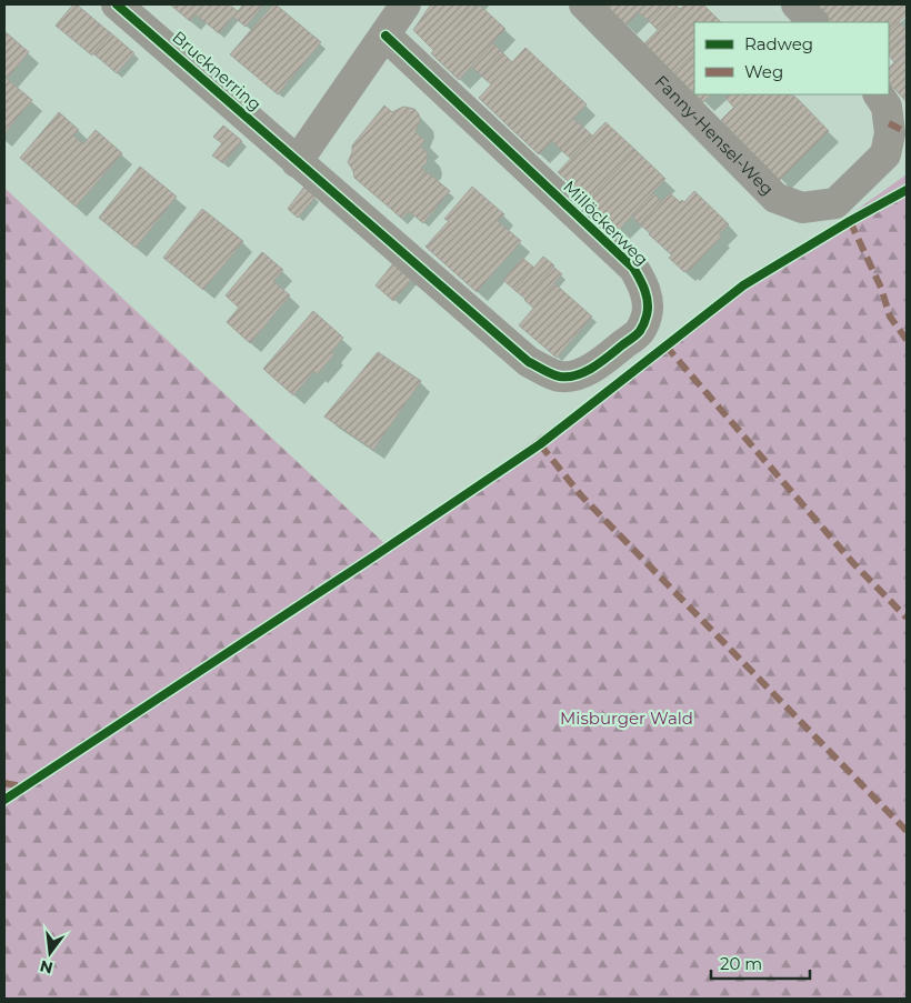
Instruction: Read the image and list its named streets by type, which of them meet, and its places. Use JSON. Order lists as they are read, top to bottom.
{
  "streets": {
    "street": ["Brucknerring", "Fanny-Hensel-Weg", "Millöckerweg"]
  },
  "crossings": [
    ["Brucknerring", "Millöckerweg"]
  ],
  "parks": ["Misburger Wald"],
  "legend": ["Radweg", "Weg"],
  "scale_bar": "20 m",
  "north": "bottom"
}
